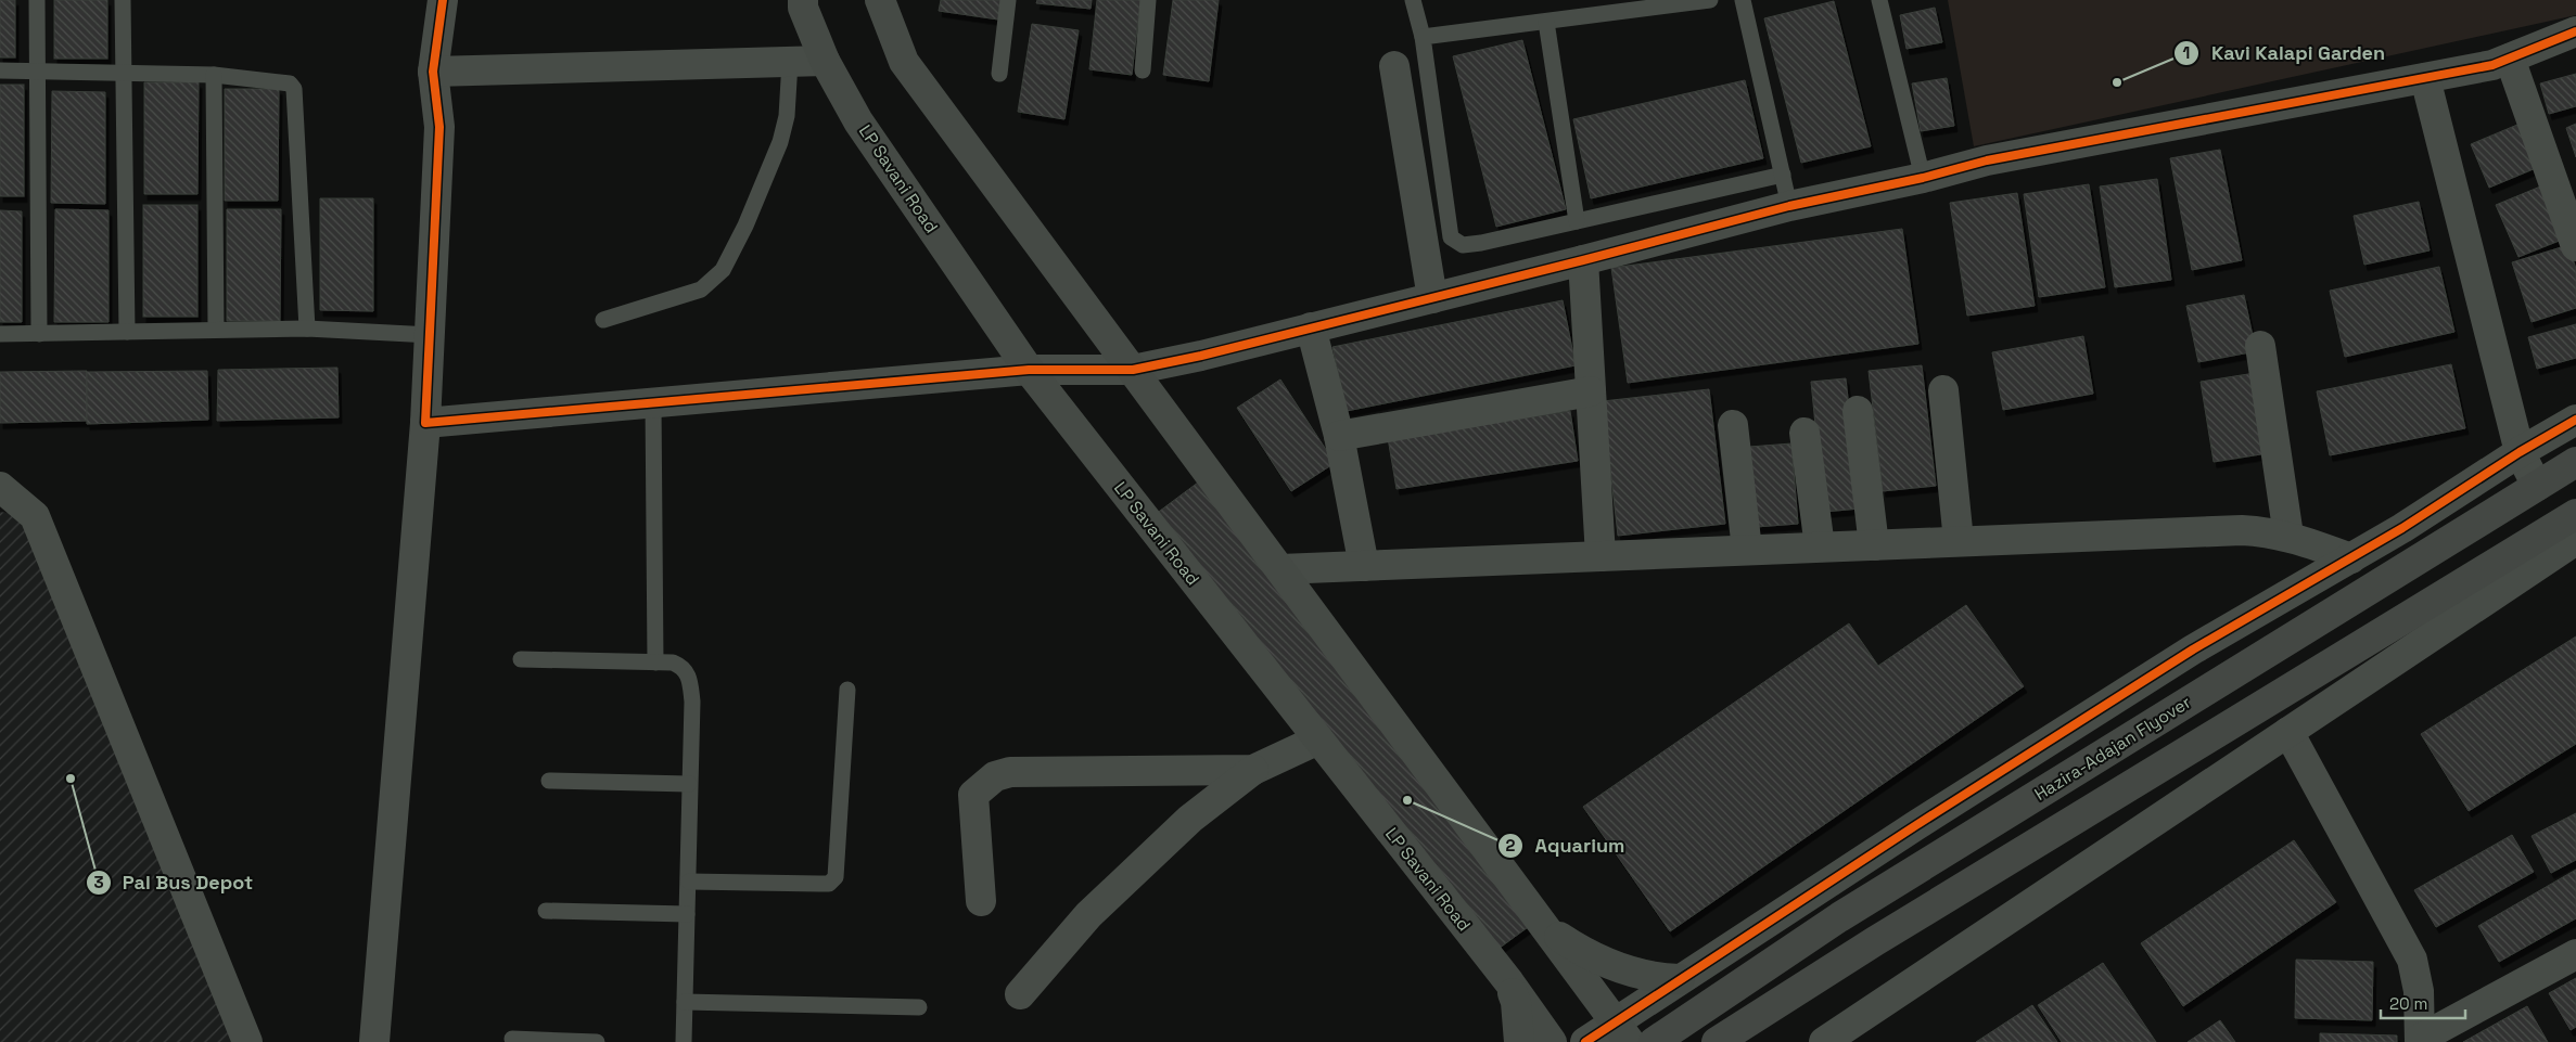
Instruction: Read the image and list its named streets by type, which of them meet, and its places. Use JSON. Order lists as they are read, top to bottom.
{
  "streets": {
    "highway": ["Hazira-Adajan Flyover"],
    "main road": ["LP Savani Road"]
  },
  "places": ["Kavi Kalapi Garden", "Pal Bus Depot", "Aquarium"],
  "scale_bar": "20 m"
}
